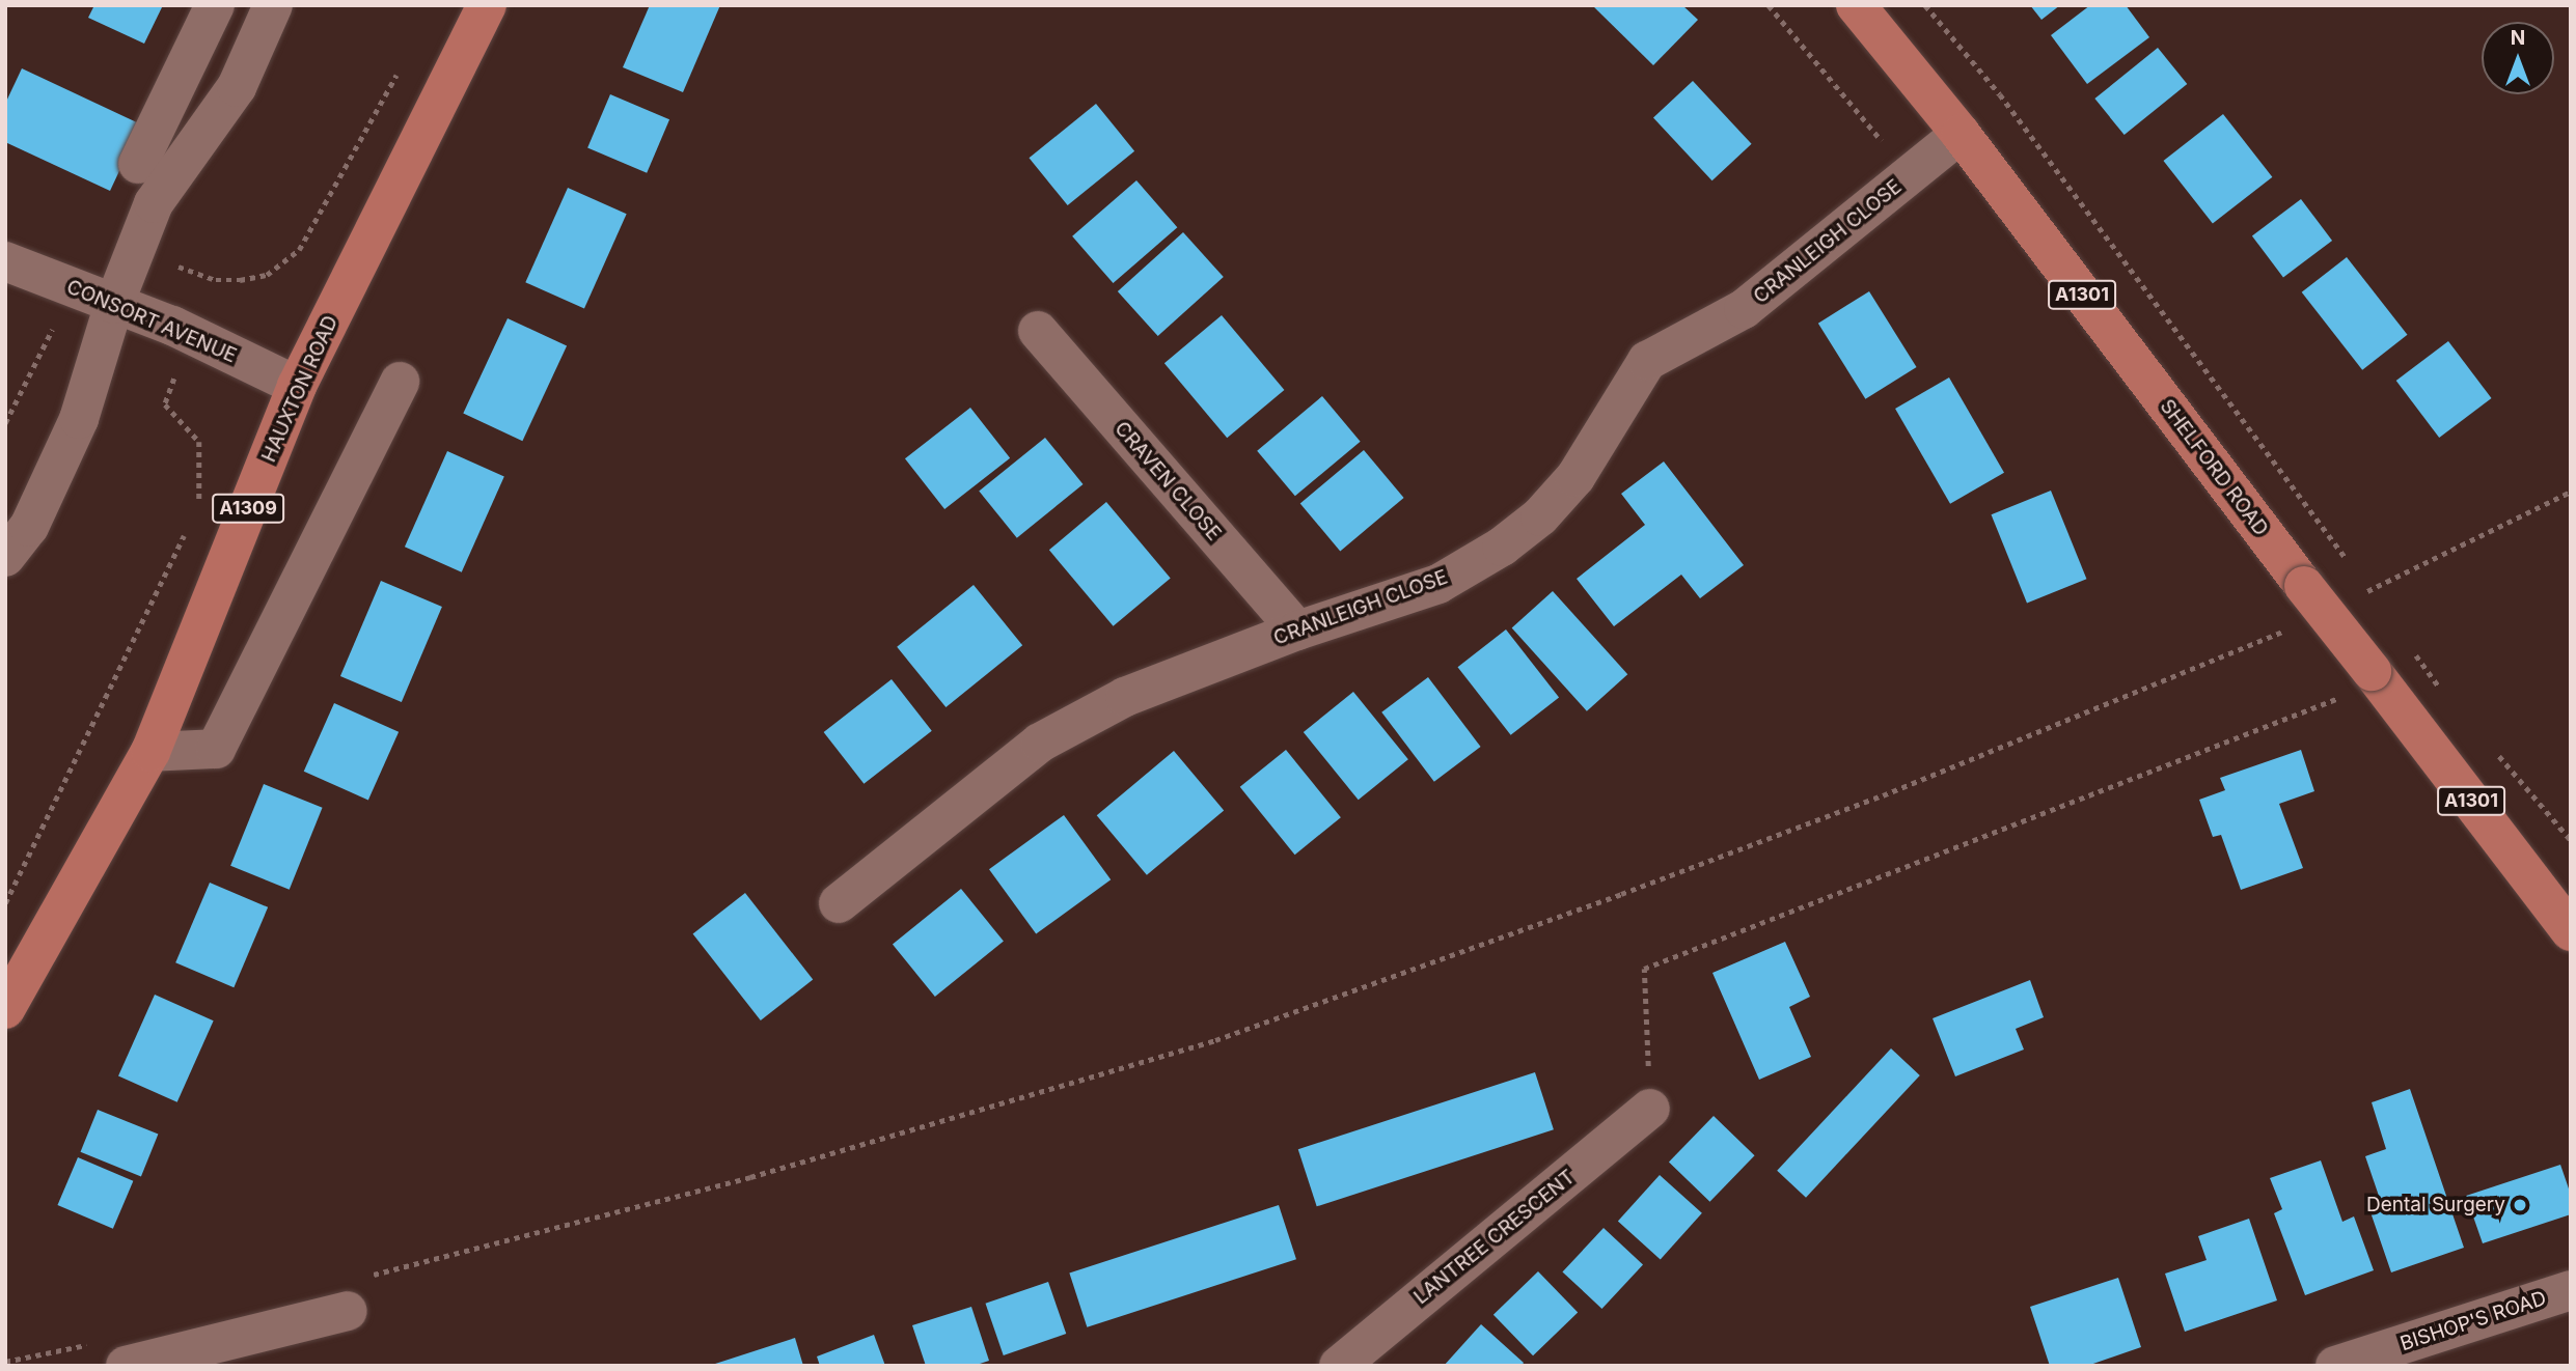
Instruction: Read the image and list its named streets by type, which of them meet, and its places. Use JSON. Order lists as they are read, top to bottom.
{
  "streets": {
    "main road": [
      "A1301",
      "HAUXTON ROAD",
      "SHELFORD ROAD",
      "A1309"
    ],
    "street": [
      "CRANLEIGH CLOSE",
      "CONSORT AVENUE",
      "CRAVEN CLOSE",
      "LANTREE CRESCENT",
      "BISHOP'S ROAD"
    ]
  },
  "crossings": [
    ["CRANLEIGH CLOSE", "SHELFORD ROAD"],
    ["CRANLEIGH CLOSE", "CRAVEN CLOSE"],
    ["CONSORT AVENUE", "HAUXTON ROAD"]
  ],
  "places": ["Dental Surgery"],
  "north": "top"
}
